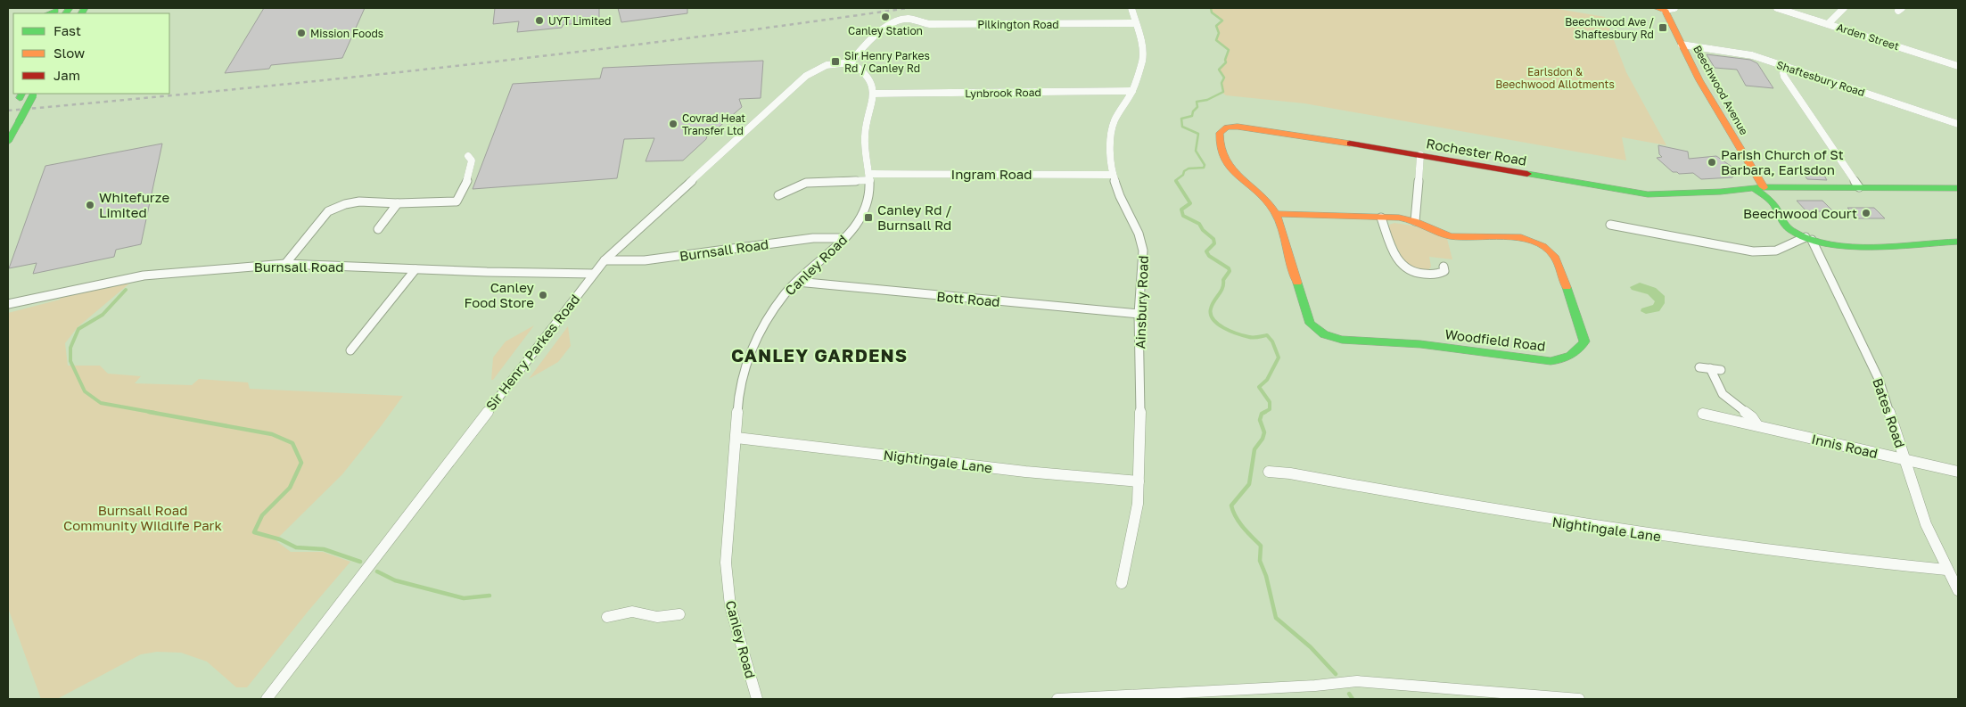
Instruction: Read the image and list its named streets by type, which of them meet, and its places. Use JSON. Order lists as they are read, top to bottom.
{
  "streets": {
    "main road": ["Beechwood Avenue", "Rochester Road", "Woodfield Road"],
    "street": [
      "Pilkington Road",
      "Arden Street",
      "Shaftesbury Road",
      "Lynbrook Road",
      "Ingram Road",
      "Burnsall Road",
      "Canley Road",
      "Bott Road",
      "Ainsbury Road",
      "Sir Henry Parkes Road",
      "Bates Road",
      "Innis Road",
      "Nightingale Lane"
    ]
  },
  "crossings": [
    ["Pilkington Road", "Ainsbury Road"],
    ["Pilkington Road", "Sir Henry Parkes Road"],
    ["Shaftesbury Road", "Beechwood Avenue"],
    ["Beechwood Avenue", "Rochester Road"],
    ["Beechwood Avenue", "Bates Road"],
    ["Lynbrook Road", "Canley Road"],
    ["Lynbrook Road", "Ainsbury Road"],
    ["Rochester Road", "Woodfield Road"],
    ["Ingram Road", "Canley Road"],
    ["Ingram Road", "Ainsbury Road"],
    ["Burnsall Road", "Canley Road"],
    ["Burnsall Road", "Sir Henry Parkes Road"],
    ["Canley Road", "Bott Road"],
    ["Canley Road", "Nightingale Lane"],
    ["Bott Road", "Ainsbury Road"],
    ["Ainsbury Road", "Nightingale Lane"],
    ["Bates Road", "Innis Road"],
    ["Bates Road", "Nightingale Lane"]
  ],
  "districts": ["CANLEY GARDENS"],
  "parks": ["Earlsdon & Beechwood Allotments", "Burnsall Road Community Wildlife Park"],
  "places": {
    "other": [
      "Canley Station",
      "UYT Limited",
      "Mission Foods",
      "Covrad Heat Transfer Ltd",
      "Parish Church of St Barbara, Earlsdon",
      "Whitefurze Limited",
      "Beechwood Court",
      "Canley Food Store"
    ],
    "transit": ["Beechwood Ave / Shaftesbury Rd", "Sir Henry Parkes Rd / Canley Rd", "Canley Rd / Burnsall Rd"]
  },
  "legend": ["Fast", "Slow", "Jam"]
}
